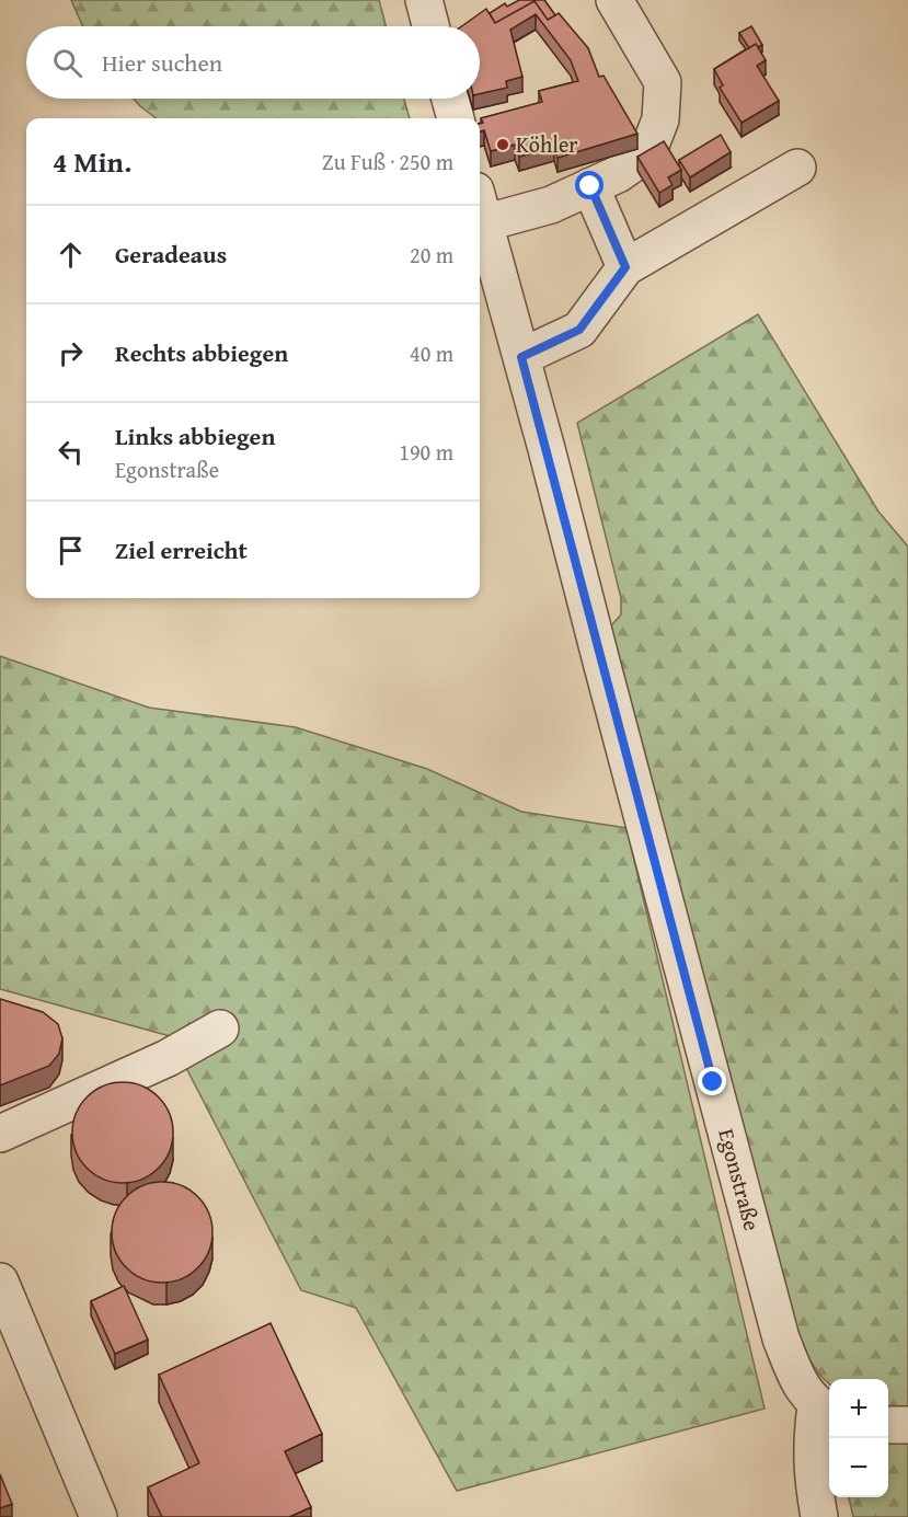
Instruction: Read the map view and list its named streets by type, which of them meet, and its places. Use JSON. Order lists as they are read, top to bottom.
{
  "streets": {
    "street": ["Egonstraße"]
  },
  "places": ["Köhler"],
  "page": {
    "search": "Hier suchen",
    "heading": ["4 Min.", "Zu Fuß · 250 m"],
    "list": [
      ["Geradeaus", "20 m"],
      ["Rechts abbiegen", "40 m"],
      ["Links abbiegen", "Egonstraße", "190 m"],
      "Ziel erreicht"
    ],
    "map_buttons": ["+", "−"]
  }
}
